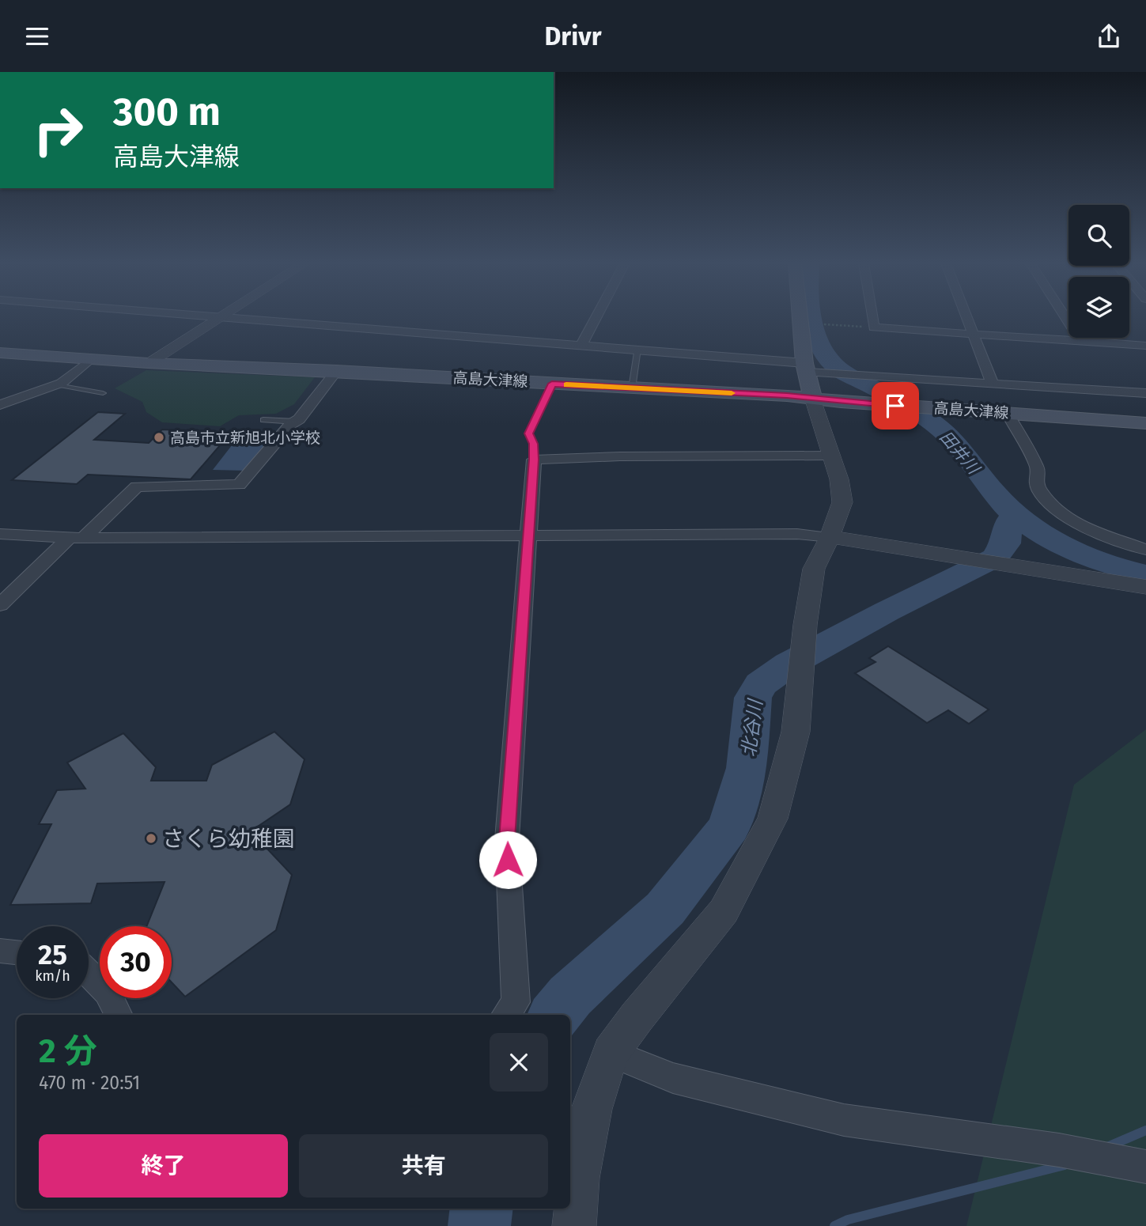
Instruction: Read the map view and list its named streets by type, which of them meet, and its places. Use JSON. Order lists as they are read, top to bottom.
{
  "streets": {
    "main road": ["高島大津線"]
  },
  "water": ["田井川", "北谷川"],
  "places": ["高島市立新旭北小学校", "さくら幼稚園"],
  "page": {
    "header": "Drivr",
    "turn": ["300 m", "高島大津線"],
    "speed": "25 km/h",
    "limit": "30",
    "heading": ["2 分", "470 m · 20:51"],
    "buttons": ["終了", "共有"]
  }
}
